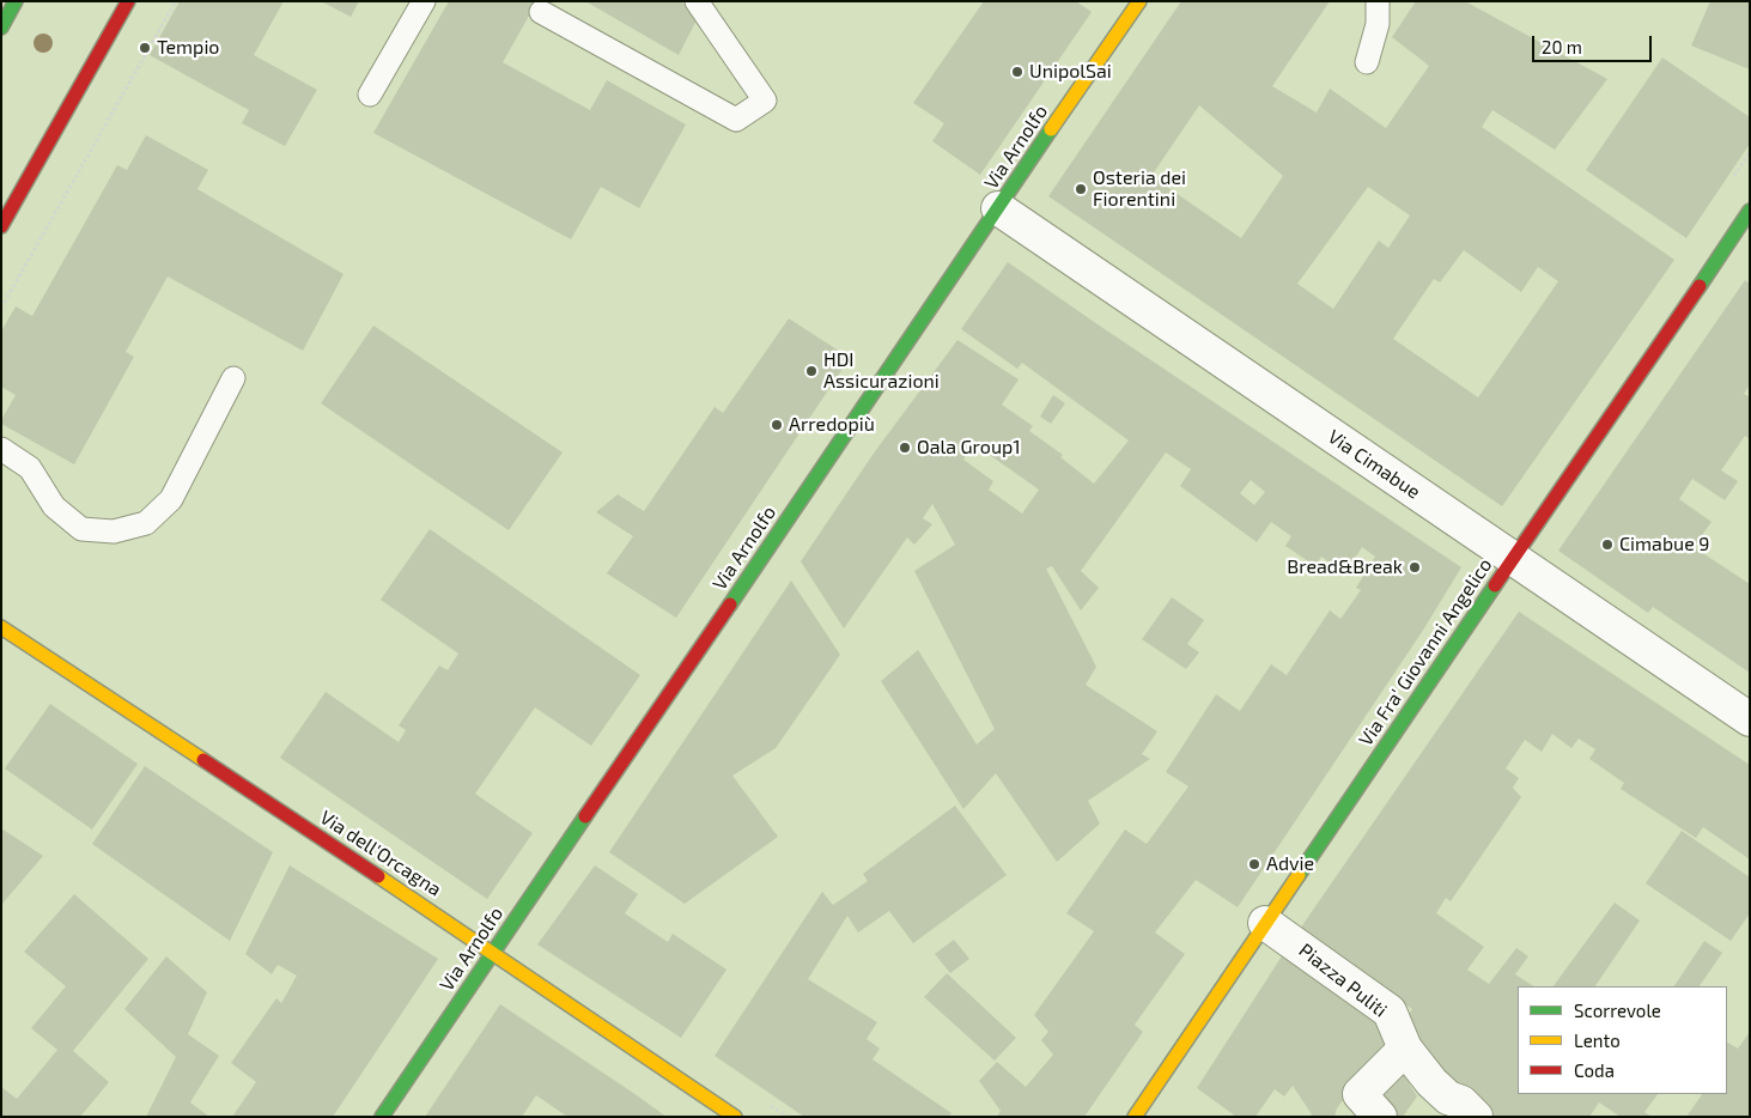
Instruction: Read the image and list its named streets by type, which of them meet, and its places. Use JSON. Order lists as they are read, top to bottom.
{
  "streets": {
    "street": [
      "Via Arnolfo",
      "Via Cimabue",
      "Via Fra' Giovanni Angelico",
      "Via dell'Orcagna",
      "Piazza Puliti"
    ]
  },
  "crossings": [
    ["Via Arnolfo", "Via Cimabue"],
    ["Via Arnolfo", "Via dell'Orcagna"],
    ["Via Cimabue", "Via Fra' Giovanni Angelico"],
    ["Via Fra' Giovanni Angelico", "Piazza Puliti"]
  ],
  "places": [
    "Tempio",
    "UnipolSai",
    "Osteria dei Fiorentini",
    "HDI Assicurazioni",
    "Arredopiù",
    "Oala Group1",
    "Cimabue 9",
    "Bread&Break",
    "Advie"
  ],
  "legend": ["Scorrevole", "Lento", "Coda"],
  "scale_bar": "20 m"
}
